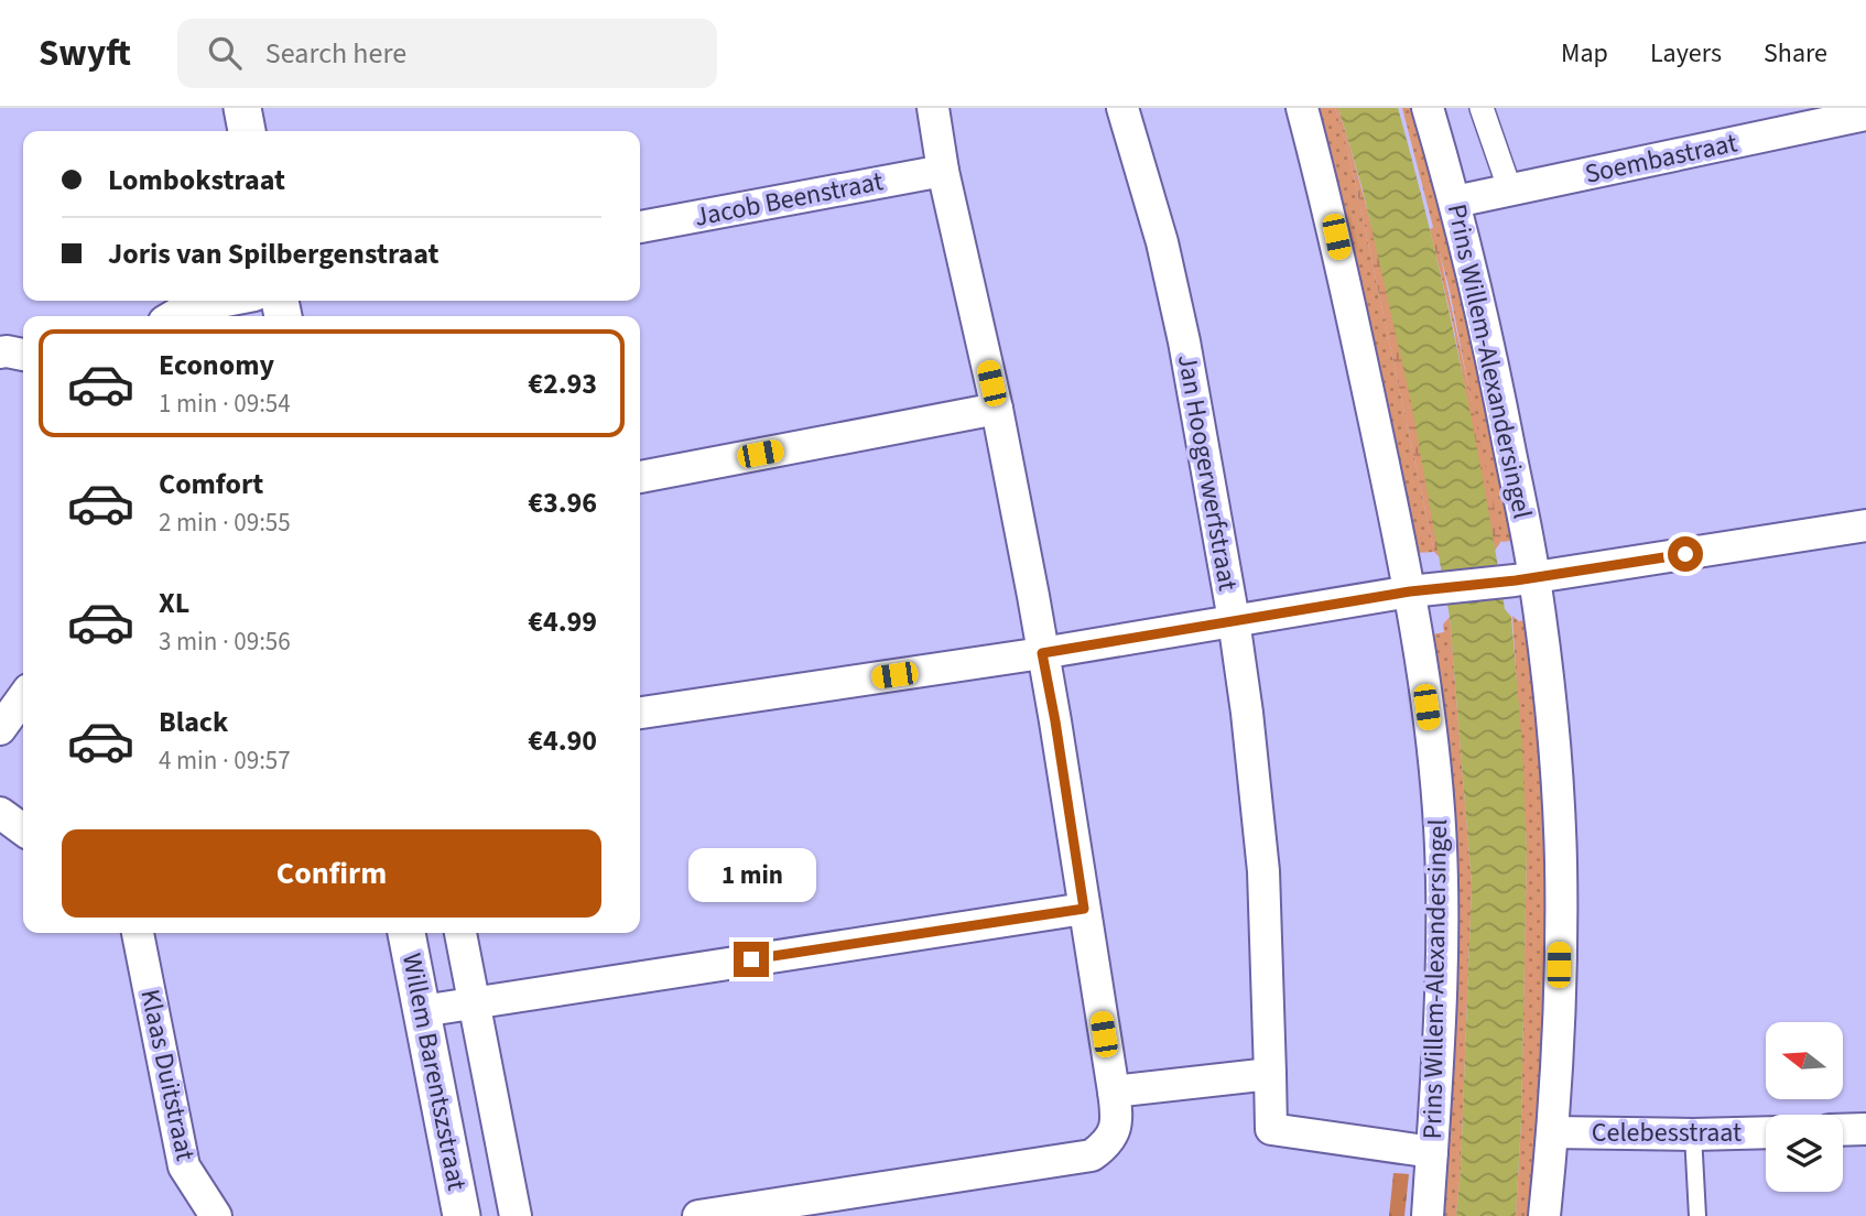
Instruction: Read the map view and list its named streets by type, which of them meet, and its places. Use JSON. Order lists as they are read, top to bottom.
{
  "streets": {
    "street": [
      "Soembastraat",
      "Jacob Beenstraat",
      "Prins Willem-Alexandersingel",
      "Jan Hoogerwerfstraat",
      "Willem Barentszstraat",
      "Klaas Duitstraat",
      "Celebesstraat"
    ]
  },
  "crossings": [
    ["Soembastraat", "Prins Willem-Alexandersingel"],
    ["Prins Willem-Alexandersingel", "Jan Hoogerwerfstraat"],
    ["Prins Willem-Alexandersingel", "Celebesstraat"]
  ],
  "north": "left",
  "page": {
    "header": "Swyft",
    "search": "Search here",
    "nav": ["Map", "Layers", "Share"],
    "banner": ["Lombokstraat", "Joris van Spilbergenstraat"],
    "list": [
      {
        "name": "Economy",
        "note": "1 min · 09:54",
        "value": "€2.93"
      },
      {
        "name": "Comfort",
        "note": "2 min · 09:55",
        "value": "€3.96"
      },
      {
        "name": "XL",
        "note": "3 min · 09:56",
        "value": "€4.99"
      },
      {
        "name": "Black",
        "note": "4 min · 09:57",
        "value": "€4.90"
      }
    ],
    "buttons": "Confirm",
    "bubble": "1 min"
  }
}
